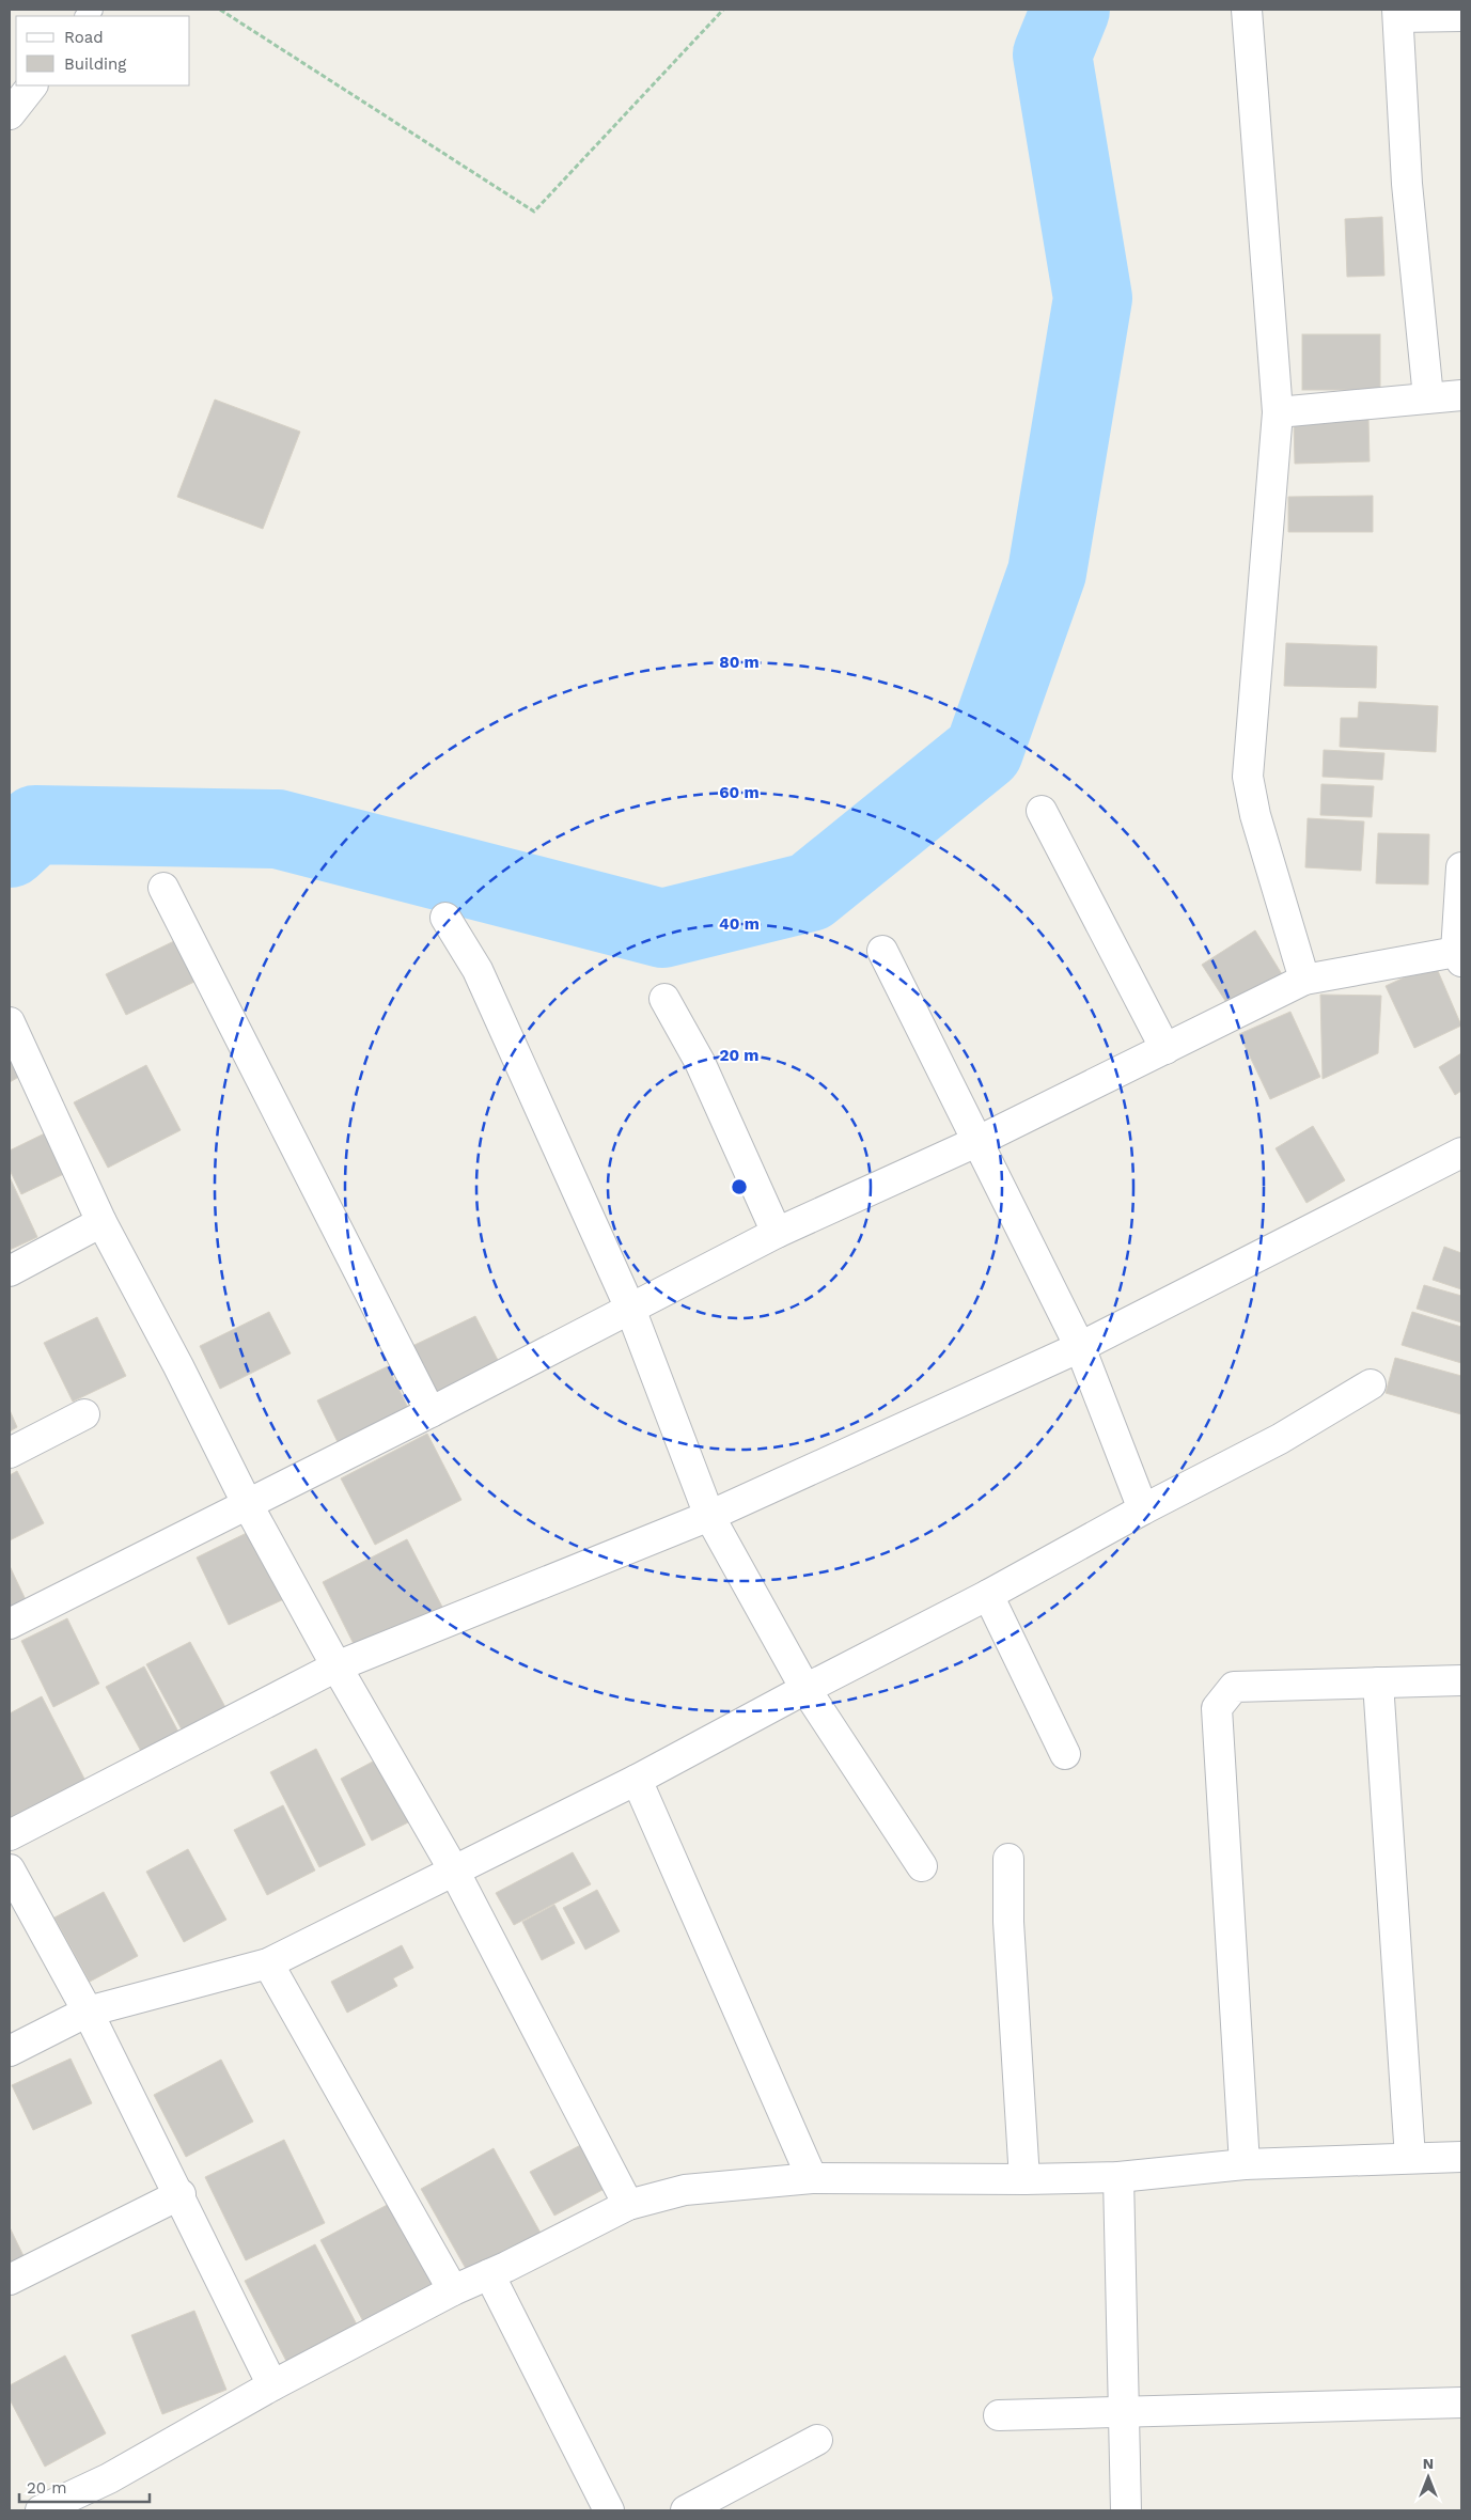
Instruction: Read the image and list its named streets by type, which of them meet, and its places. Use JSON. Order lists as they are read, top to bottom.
{
  "legend": ["Road", "Building"],
  "scale_bar": "20 m",
  "north": "top",
  "rings": [
    "80 m",
    "60 m",
    "40 m",
    "20 m"
  ]
}
